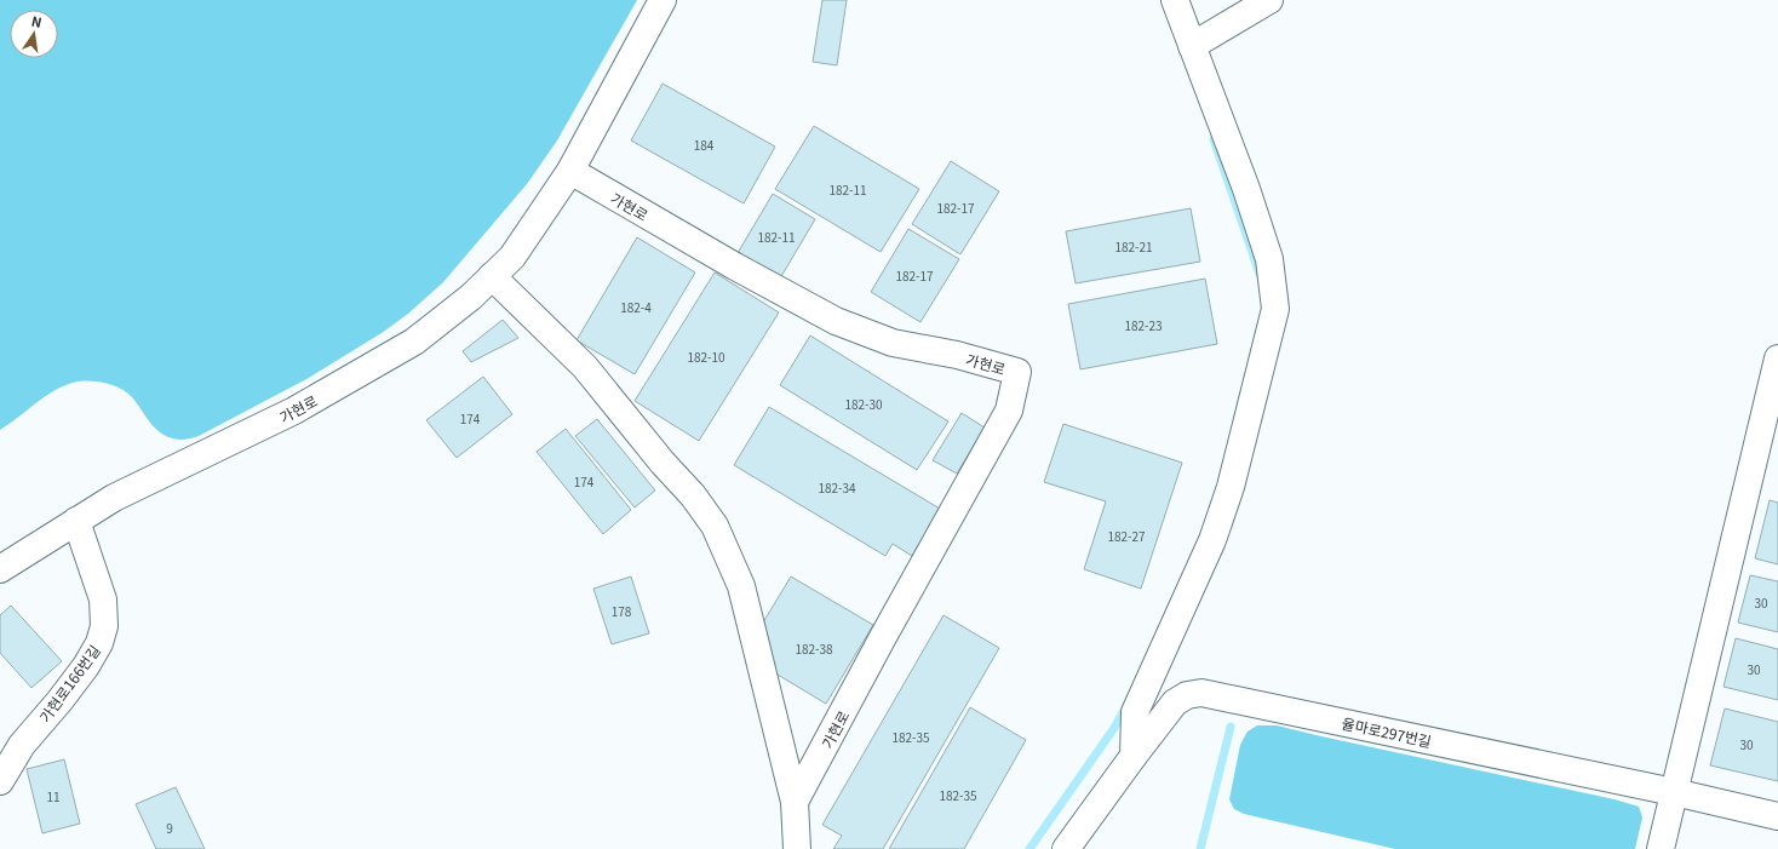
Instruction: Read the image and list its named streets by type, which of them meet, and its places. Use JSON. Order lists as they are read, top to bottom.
{
  "streets": {
    "street": ["가현로", "가현로166번길", "율마로297번길"]
  },
  "crossings": [
    ["가현로", "가현로166번길"]
  ],
  "house_numbers": [
    "184",
    "182-11",
    "182-17",
    "182-11",
    "182-21",
    "182-17",
    "182-4",
    "182-23",
    "182-10",
    "182-30",
    "174",
    "174",
    "182-34",
    "182-27",
    "30",
    "178",
    "182-38",
    "30",
    "182-35",
    "30",
    "182-35",
    "11",
    "9"
  ],
  "north": "top"
}
